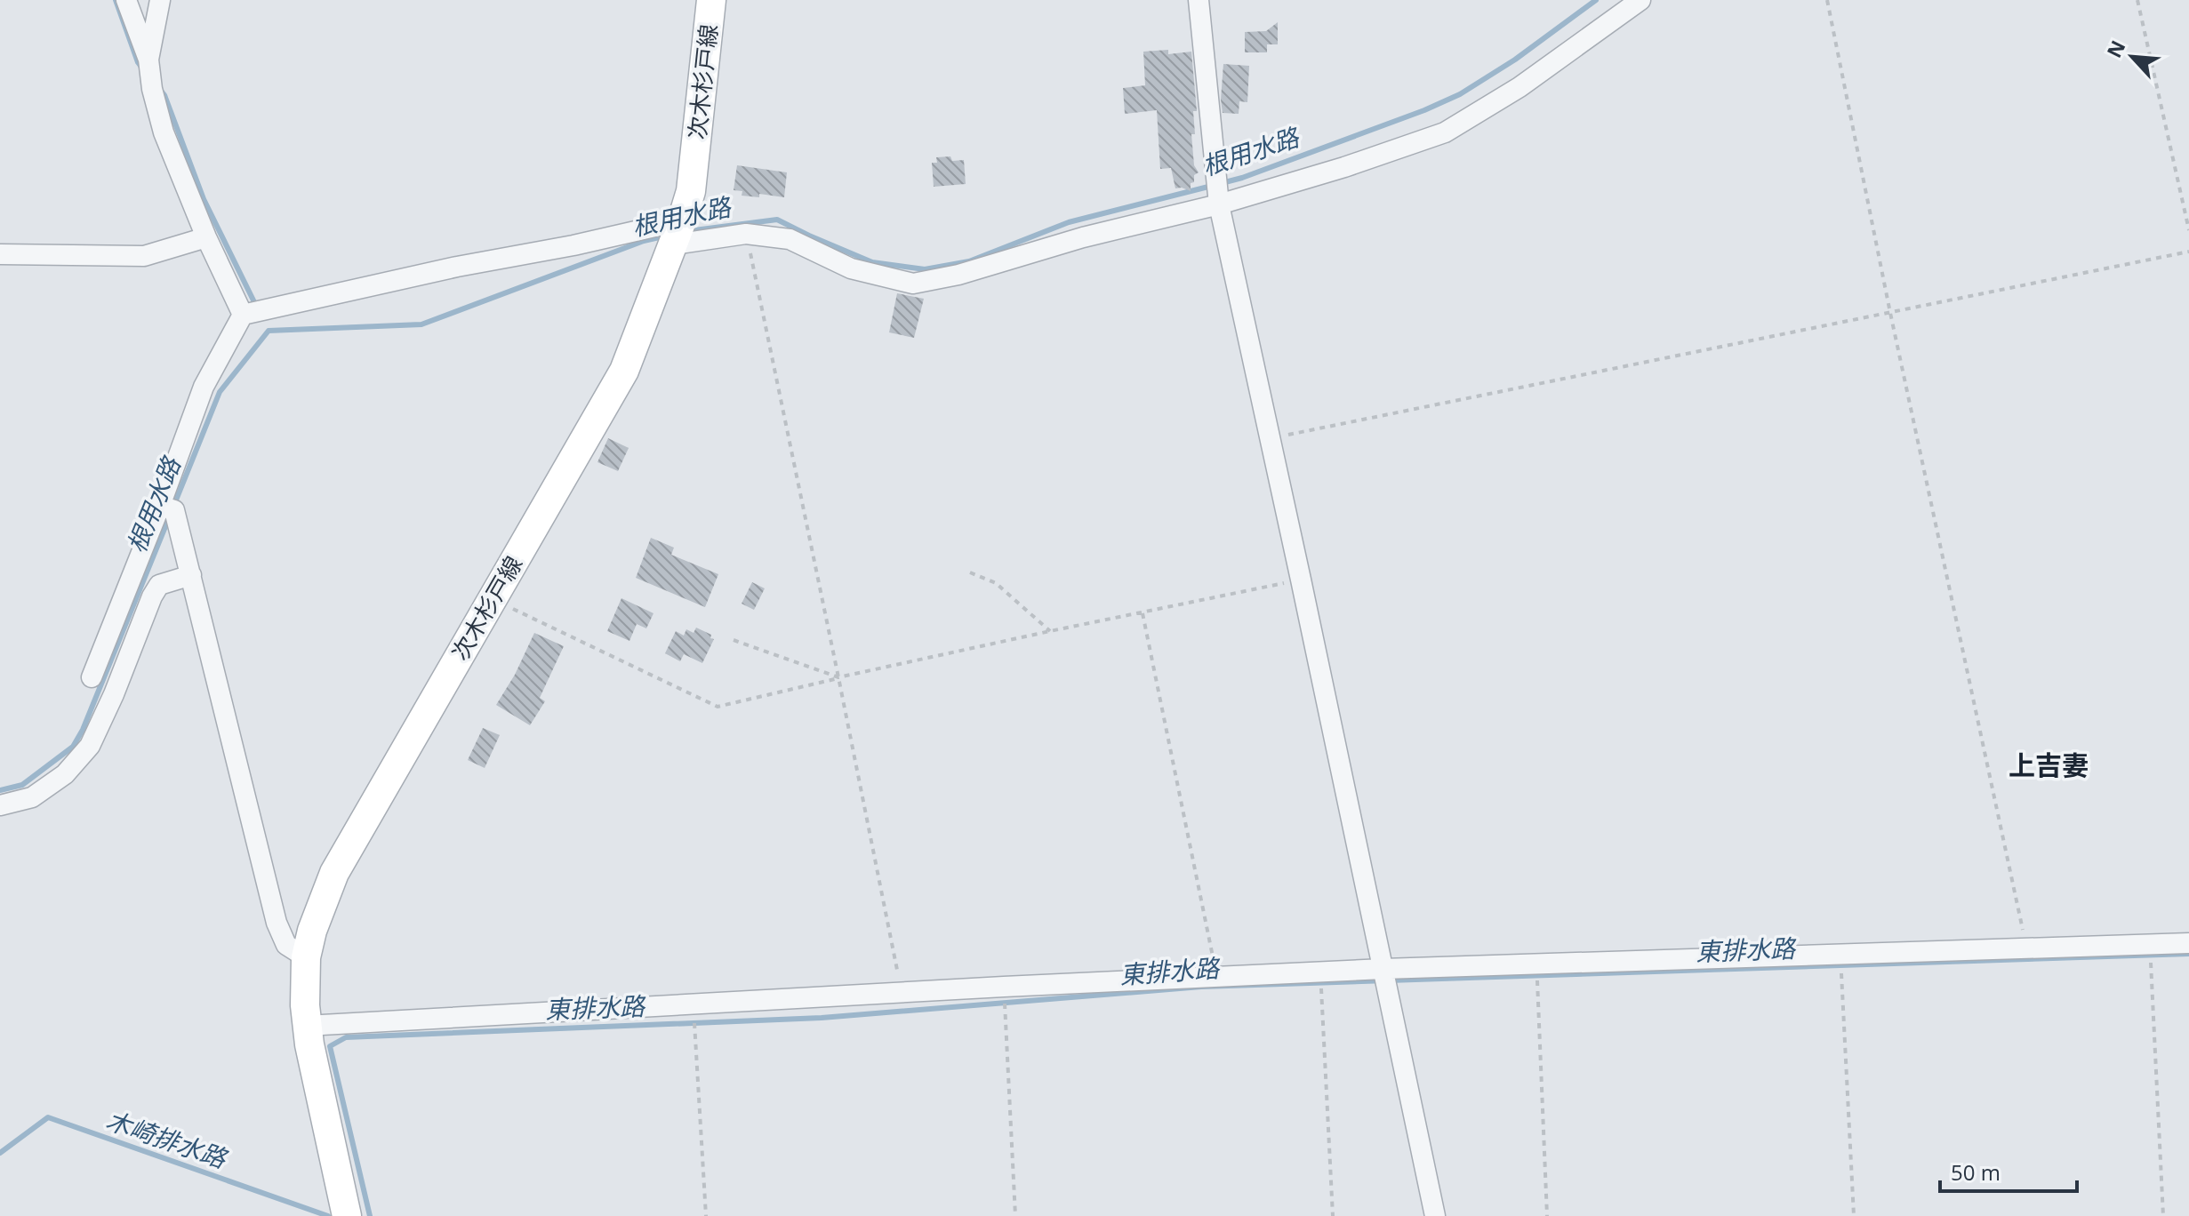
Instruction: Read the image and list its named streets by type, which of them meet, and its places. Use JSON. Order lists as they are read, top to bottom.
{
  "streets": {
    "main road": ["次木杉戸線"]
  },
  "districts": ["上吉妻"],
  "water": ["根用水路", "東排水路", "木崎排水路"],
  "scale_bar": "50 m",
  "north": "top left"
}
